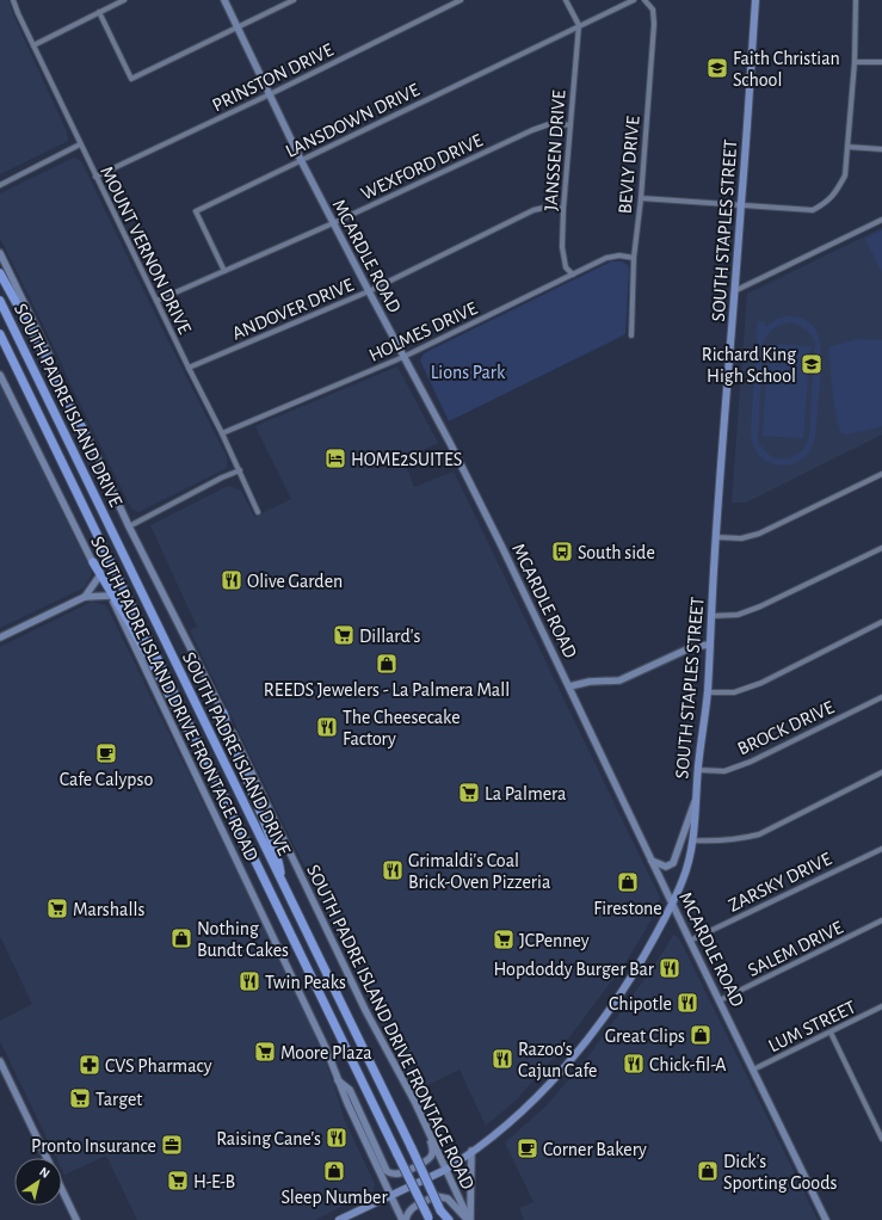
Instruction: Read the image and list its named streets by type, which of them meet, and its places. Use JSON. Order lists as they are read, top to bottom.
{
  "streets": {
    "highway": ["SOUTH PADRE ISLAND DRIVE"],
    "main road": ["SOUTH STAPLES STREET", "MCARDLE ROAD", "SOUTH PADRE ISLAND DRIVE FRONTAGE ROAD"],
    "street": [
      "PRINSTON DRIVE",
      "LANSDOWN DRIVE",
      "JANSSEN DRIVE",
      "BEVLY DRIVE",
      "WEXFORD DRIVE",
      "MOUNT VERNON DRIVE",
      "ANDOVER DRIVE",
      "HOLMES DRIVE",
      "BROCK DRIVE",
      "ZARSKY DRIVE",
      "SALEM DRIVE",
      "LUM STREET"
    ]
  },
  "crossings": [
    ["PRINSTON DRIVE", "MOUNT VERNON DRIVE"],
    ["PRINSTON DRIVE", "MCARDLE ROAD"],
    ["LANSDOWN DRIVE", "JANSSEN DRIVE"],
    ["LANSDOWN DRIVE", "WEXFORD DRIVE"],
    ["LANSDOWN DRIVE", "MCARDLE ROAD"],
    ["JANSSEN DRIVE", "WEXFORD DRIVE"],
    ["JANSSEN DRIVE", "ANDOVER DRIVE"],
    ["JANSSEN DRIVE", "HOLMES DRIVE"],
    ["BEVLY DRIVE", "HOLMES DRIVE"],
    ["WEXFORD DRIVE", "MOUNT VERNON DRIVE"],
    ["WEXFORD DRIVE", "MCARDLE ROAD"],
    ["SOUTH STAPLES STREET", "MCARDLE ROAD"],
    ["SOUTH STAPLES STREET", "SOUTH PADRE ISLAND DRIVE FRONTAGE ROAD"],
    ["SOUTH STAPLES STREET", "BROCK DRIVE"],
    ["MOUNT VERNON DRIVE", "ANDOVER DRIVE"],
    ["MOUNT VERNON DRIVE", "HOLMES DRIVE"],
    ["MCARDLE ROAD", "ANDOVER DRIVE"],
    ["MCARDLE ROAD", "HOLMES DRIVE"],
    ["MCARDLE ROAD", "ZARSKY DRIVE"],
    ["MCARDLE ROAD", "SALEM DRIVE"],
    ["MCARDLE ROAD", "LUM STREET"]
  ],
  "parks": ["Lions Park"],
  "places": {
    "school or university": ["Faith Christian School", "Richard King High School"],
    "hotel": ["HOME2SUITES"],
    "bus stop": ["South side"],
    "restaurant": [
      "Olive Garden",
      "The Cheesecake Factory",
      "Grimaldi's Coal Brick-Oven Pizzeria",
      "Hopdoddy Burger Bar",
      "Twin Peaks",
      "Chipotle",
      "Razoo's Cajun Cafe",
      "Chick-fil-A",
      "Raising Cane's"
    ],
    "supermarket": [
      "Dillard's",
      "La Palmera",
      "Marshalls",
      "JCPenney",
      "Moore Plaza",
      "Target",
      "H-E-B"
    ],
    "shop": [
      "REEDS Jewelers - La Palmera Mall",
      "Firestone",
      "Nothing Bundt Cakes",
      "Great Clips",
      "Sleep Number",
      "Dick's Sporting Goods"
    ],
    "cafe": ["Cafe Calypso", "Corner Bakery"],
    "pharmacy": ["CVS Pharmacy"],
    "office": ["Pronto Insurance"]
  },
  "north": "top right"
}
